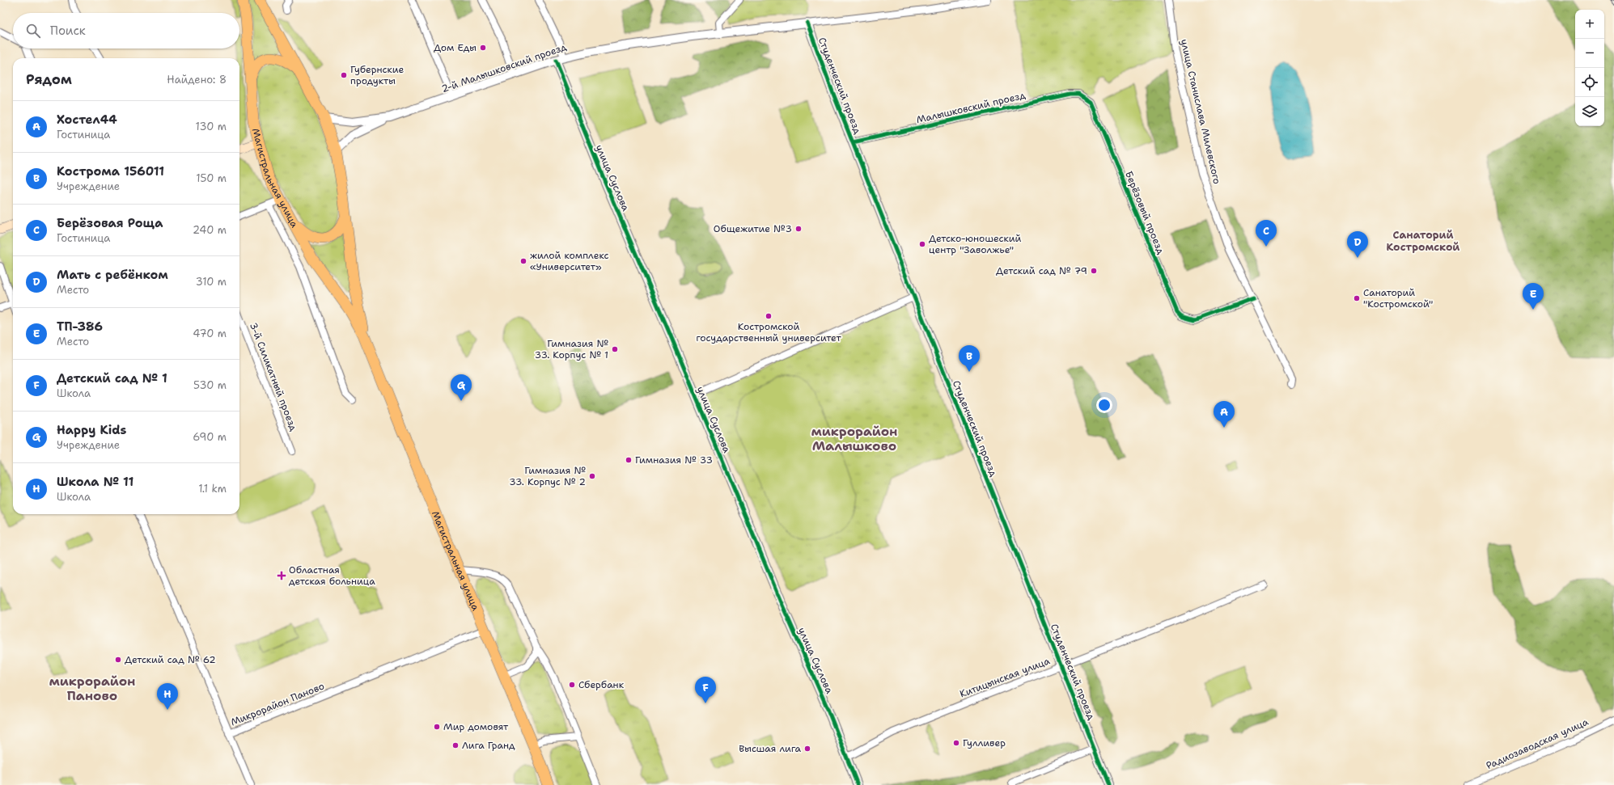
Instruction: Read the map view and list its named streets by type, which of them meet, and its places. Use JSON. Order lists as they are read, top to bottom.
{
  "streets": {
    "highway": ["Магистральная улица"],
    "street": [
      "2-й Малышковский проезд",
      "Студенческий проезд",
      "Малышковский проезд",
      "улица Станислава Милевского",
      "улица Суслова",
      "Берёзовый проезд",
      "3-й Силикатный проезд",
      "Китицынская улица",
      "Микрорайон Паново",
      "Радиозаводская улица"
    ]
  },
  "crossings": [
    ["2-й Малышковский проезд", "Студенческий проезд"],
    ["2-й Малышковский проезд", "Магистральная улица"],
    ["2-й Малышковский проезд", "улица Суслова"],
    ["Студенческий проезд", "Малышковский проезд"],
    ["Студенческий проезд", "Китицынская улица"],
    ["Малышковский проезд", "Берёзовый проезд"],
    ["улица Станислава Милевского", "Берёзовый проезд"],
    ["Магистральная улица", "Микрорайон Паново"],
    ["улица Суслова", "Китицынская улица"]
  ],
  "districts": ["Санаторий Костромской", "микрорайон Малышково", "микрорайон Паново"],
  "places": {
    "other": [
      "Дом Еды",
      "Губернские продукты",
      "Общежитие №3",
      "Детско-юношеский центр \"Заволжье\"",
      "жилой комплекс «Университет»",
      "Детский сад № 79",
      "Санаторий \"Костромской\"",
      "Костромской государственный университет",
      "Гимназия № 33. Корпус № 1",
      "Гимназия № 33",
      "Гимназия № 33. Корпус № 2",
      "Детский сад № 62",
      "Сбербанк",
      "Мир домовят",
      "Гулливер",
      "Лига Гранд",
      "Высшая лига"
    ],
    "health": ["Областная детская больница"]
  },
  "page": {
    "map_buttons": ["+", "−"],
    "search": "Поиск",
    "heading": ["Рядом", "Найдено: 8"],
    "list": [
      {
        "mark": "A",
        "name": "Хостел44",
        "note": "Гостиница",
        "value": "130 m"
      },
      {
        "mark": "B",
        "name": "Кострома 156011",
        "note": "Учреждение",
        "value": "150 m"
      },
      {
        "mark": "C",
        "name": "Берёзовая Роща",
        "note": "Гостиница",
        "value": "240 m"
      },
      {
        "mark": "D",
        "name": "Мать с ребёнком",
        "note": "Место",
        "value": "310 m"
      },
      {
        "mark": "E",
        "name": "ТП-386",
        "note": "Место",
        "value": "470 m"
      },
      {
        "mark": "F",
        "name": "Детский сад № 1",
        "note": "Школа",
        "value": "530 m"
      },
      {
        "mark": "G",
        "name": "Happy Kids",
        "note": "Учреждение",
        "value": "690 m"
      },
      {
        "mark": "H",
        "name": "Школа № 11",
        "note": "Школа",
        "value": "1.1 km"
      }
    ],
    "pins": [
      "C",
      "D",
      "E",
      "B",
      "G",
      "A",
      "F",
      "H"
    ]
  }
}
